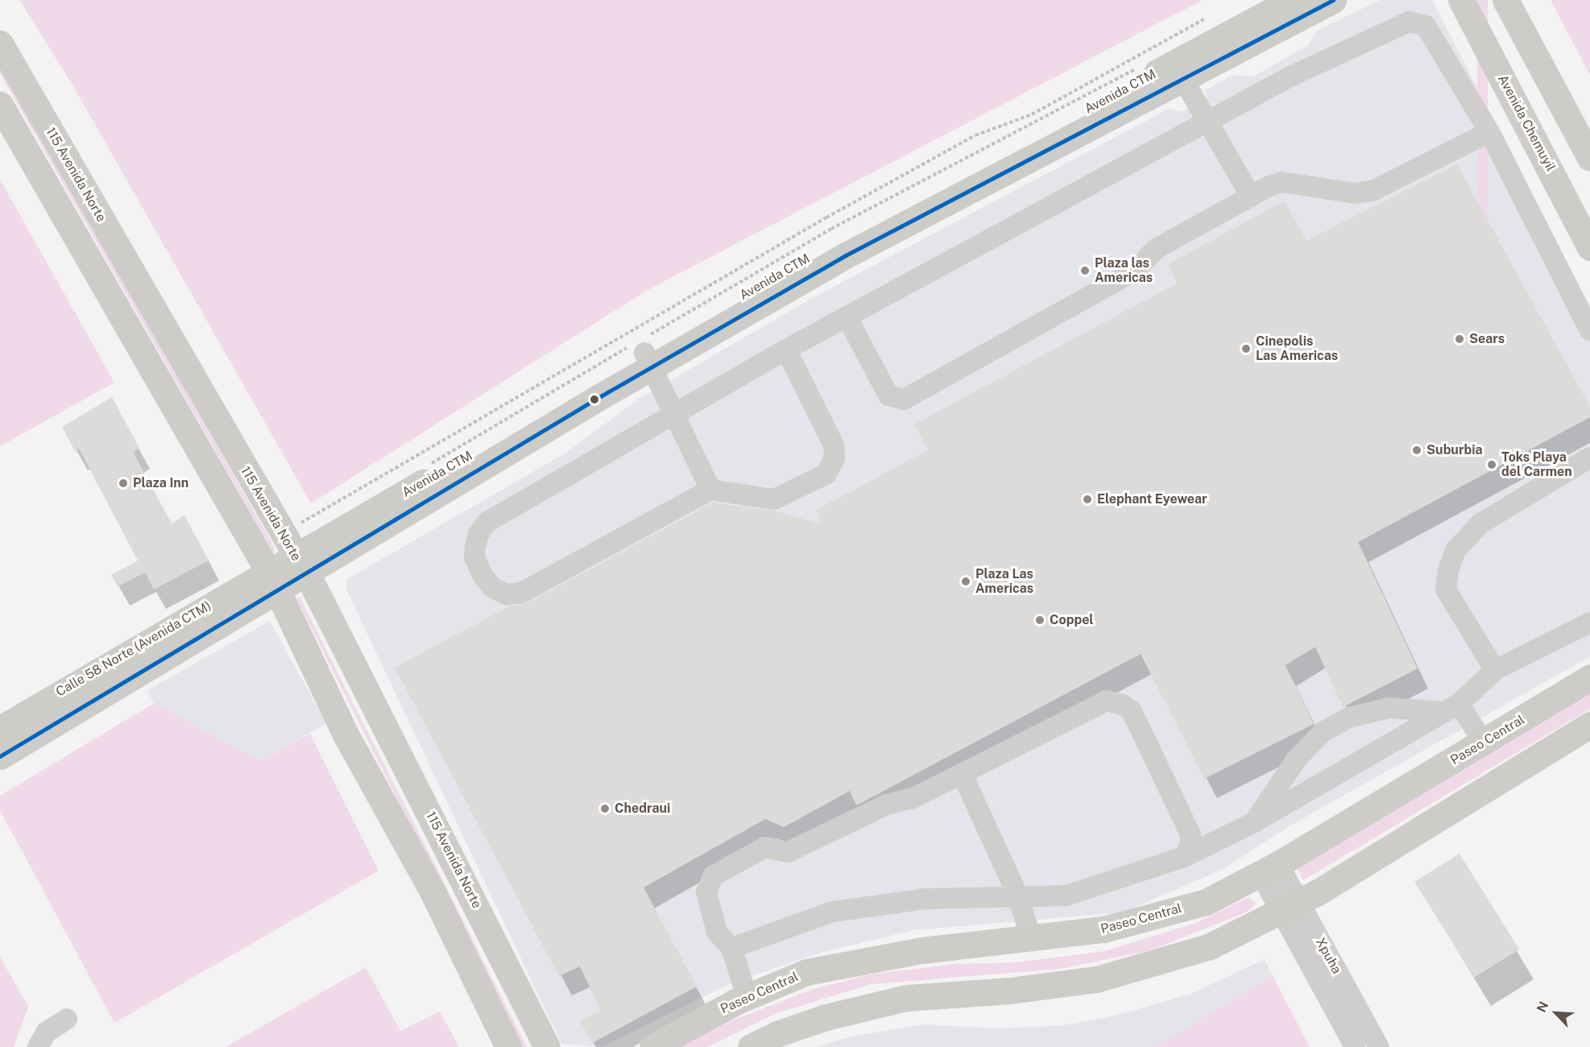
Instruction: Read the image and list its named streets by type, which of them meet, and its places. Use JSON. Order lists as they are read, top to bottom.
{
  "streets": {
    "main road": [
      "Avenida CTM",
      "Avenida Chemuyil",
      "115 Avenida Norte",
      "Calle 58 Norte (Avenida CTM)",
      "Paseo Central"
    ],
    "street": ["Xpuha"]
  },
  "crossings": [
    ["Avenida CTM", "115 Avenida Norte"],
    ["Avenida CTM", "Calle 58 Norte (Avenida CTM)"],
    ["Paseo Central", "Xpuha"]
  ],
  "places": [
    "Plaza las Americas",
    "Sears",
    "Cinepolis Las Americas",
    "Suburbia",
    "Toks Playa del Carmen",
    "Plaza Inn",
    "Elephant Eyewear",
    "Plaza Las Americas",
    "Coppel",
    "Chedraui"
  ],
  "north": "top left"
}
